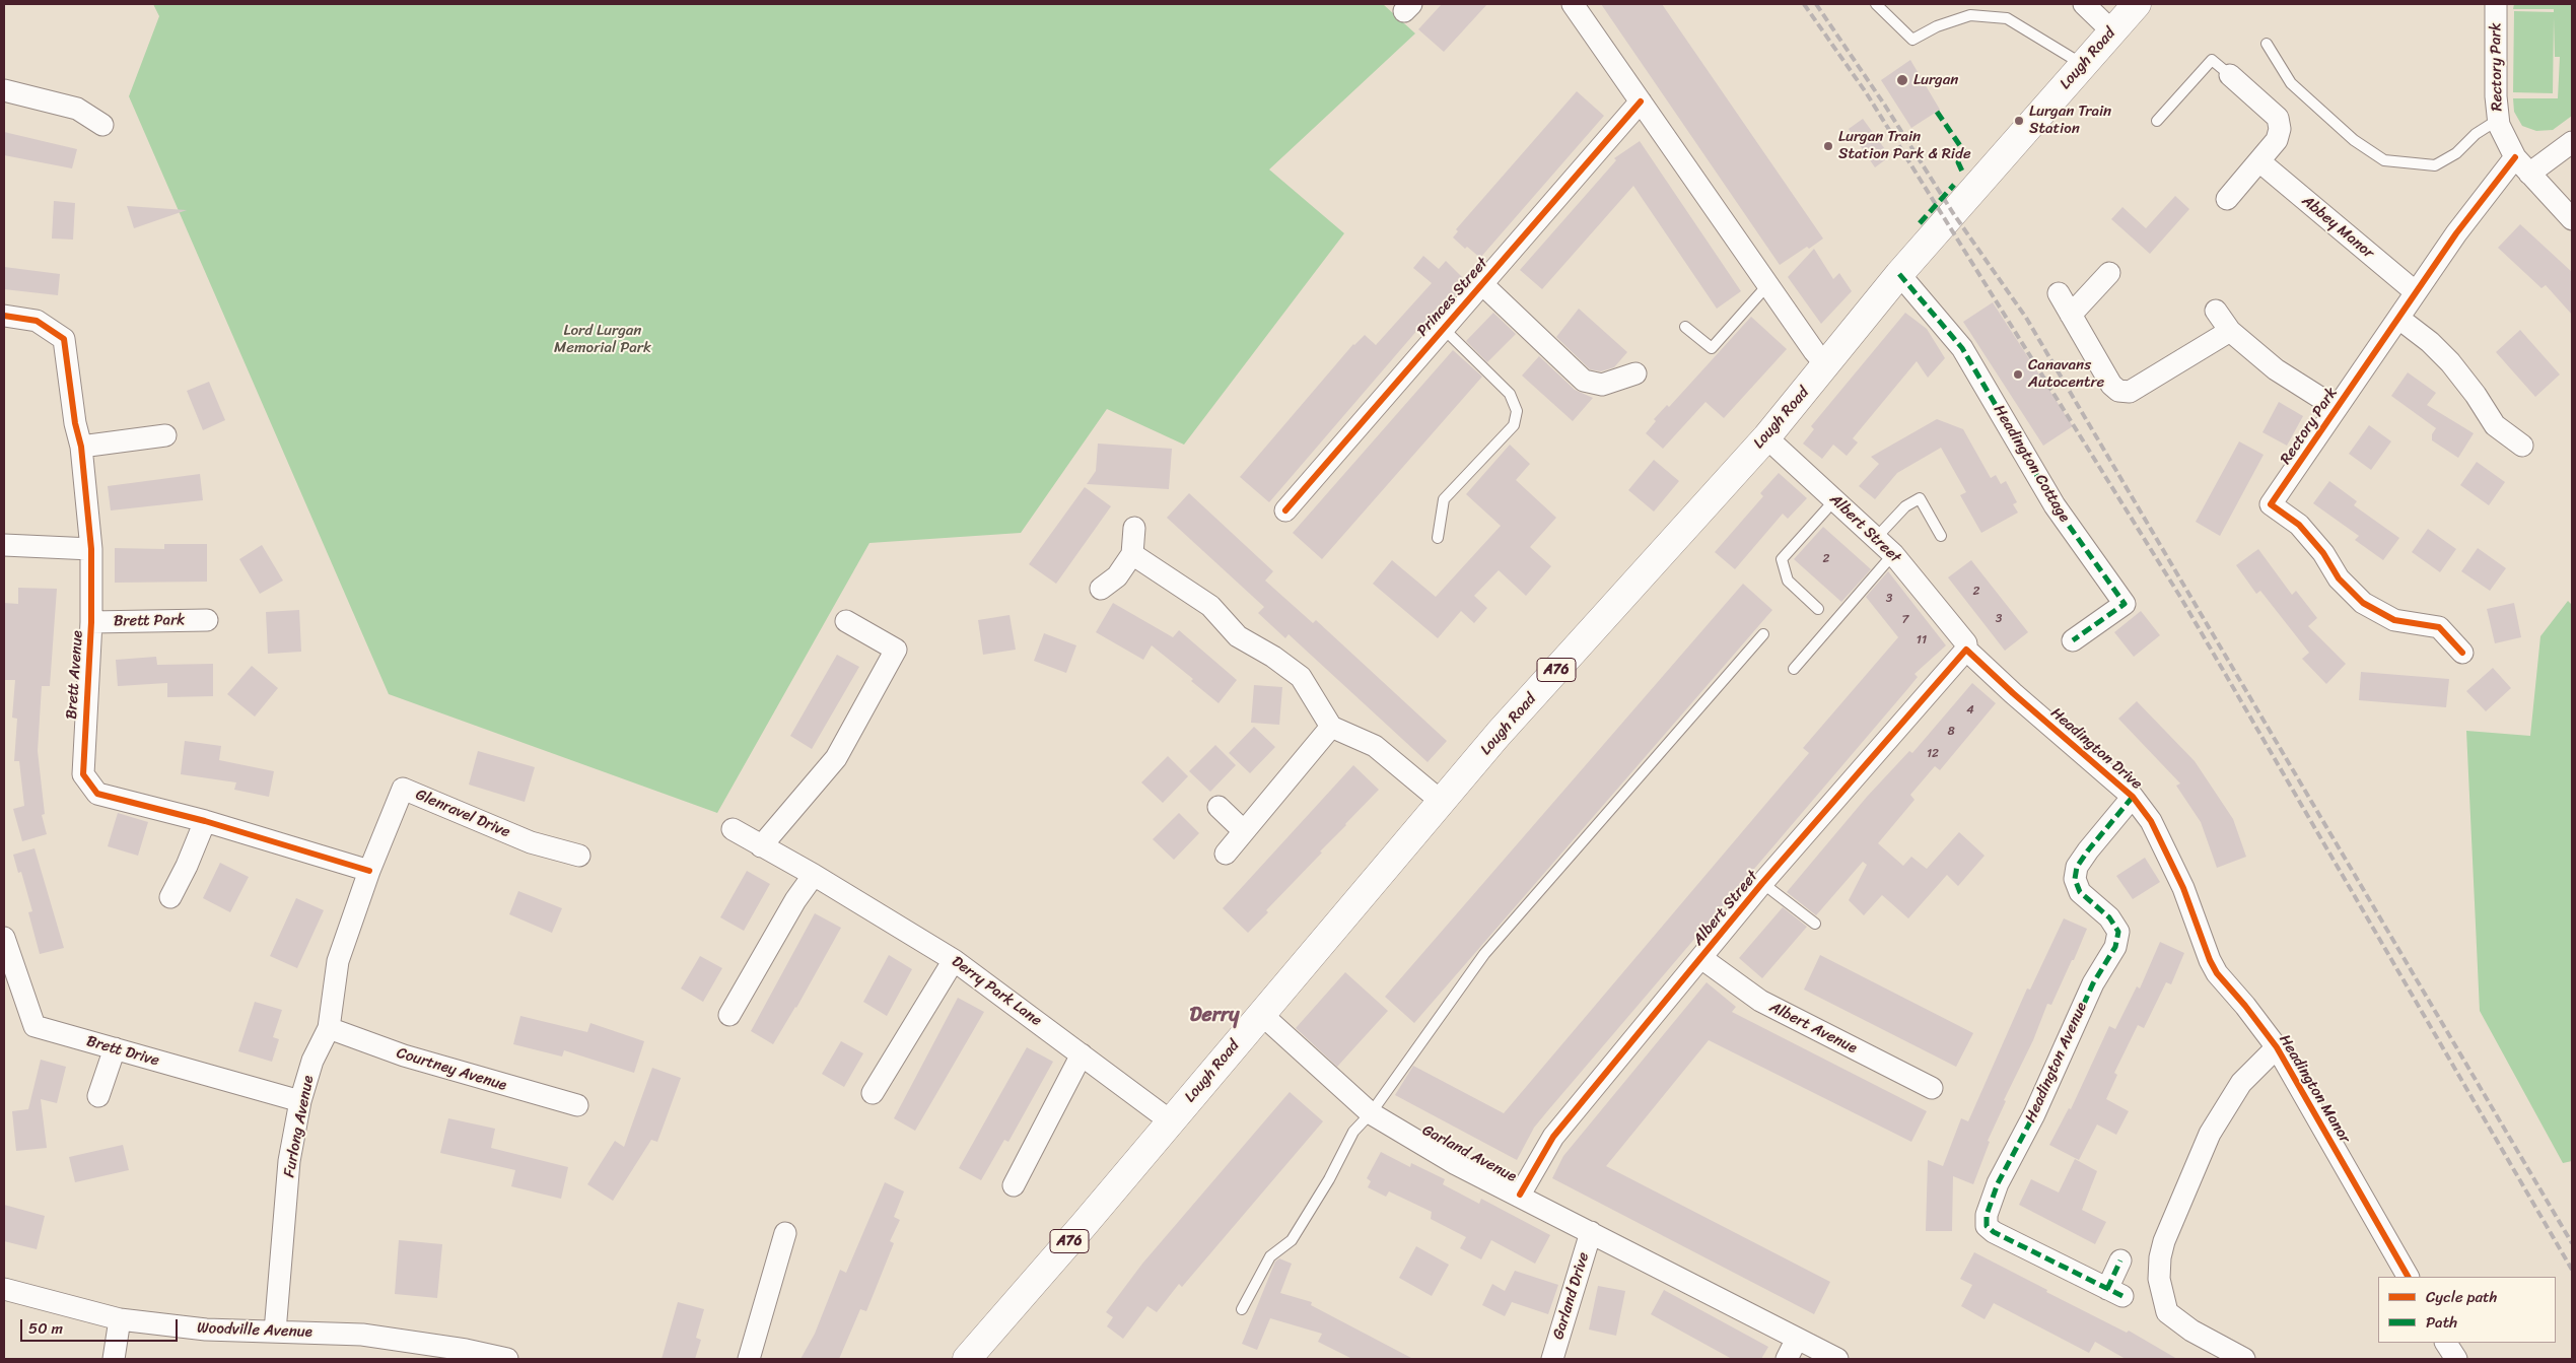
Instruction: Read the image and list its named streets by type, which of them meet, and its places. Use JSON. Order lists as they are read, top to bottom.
{
  "streets": {
    "main road": ["Lough Road", "A76"],
    "street": [
      "Rectory Park",
      "Abbey Manor",
      "Princes Street",
      "Headington Cottage",
      "Albert Street",
      "Brett Park",
      "Brett Avenue",
      "Headington Drive",
      "Glenravel Drive",
      "Derry Park Lane",
      "Albert Avenue",
      "Brett Drive",
      "Headington Avenue",
      "Courtney Avenue",
      "Headington Manor",
      "Furlong Avenue",
      "Garland Avenue",
      "Garland Drive",
      "Woodville Avenue"
    ]
  },
  "crossings": [
    ["Lough Road", "Headington Cottage"],
    ["Lough Road", "Albert Street"],
    ["Lough Road", "Derry Park Lane"],
    ["Lough Road", "Garland Avenue"],
    ["Rectory Park", "Abbey Manor"],
    ["Albert Street", "Headington Drive"],
    ["Albert Street", "Albert Avenue"],
    ["Albert Street", "Garland Avenue"],
    ["Brett Park", "Brett Avenue"],
    ["Brett Avenue", "Glenravel Drive"],
    ["Brett Avenue", "Furlong Avenue"],
    ["Headington Drive", "Headington Avenue"],
    ["Headington Drive", "Headington Manor"],
    ["Glenravel Drive", "Furlong Avenue"],
    ["Brett Drive", "Furlong Avenue"],
    ["Courtney Avenue", "Furlong Avenue"],
    ["Furlong Avenue", "Woodville Avenue"],
    ["Garland Avenue", "Garland Drive"]
  ],
  "districts": ["Derry"],
  "parks": ["Lord Lurgan Memorial Park"],
  "places": [
    "Lurgan",
    "Lurgan Train Station",
    "Lurgan Train Station Park & Ride",
    "Canavans Autocentre"
  ],
  "house_numbers": [
    "2",
    "2",
    "3",
    "3",
    "7",
    "11",
    "4",
    "8",
    "12"
  ],
  "legend": ["Cycle path", "Path"],
  "scale_bar": "50 m"
}
